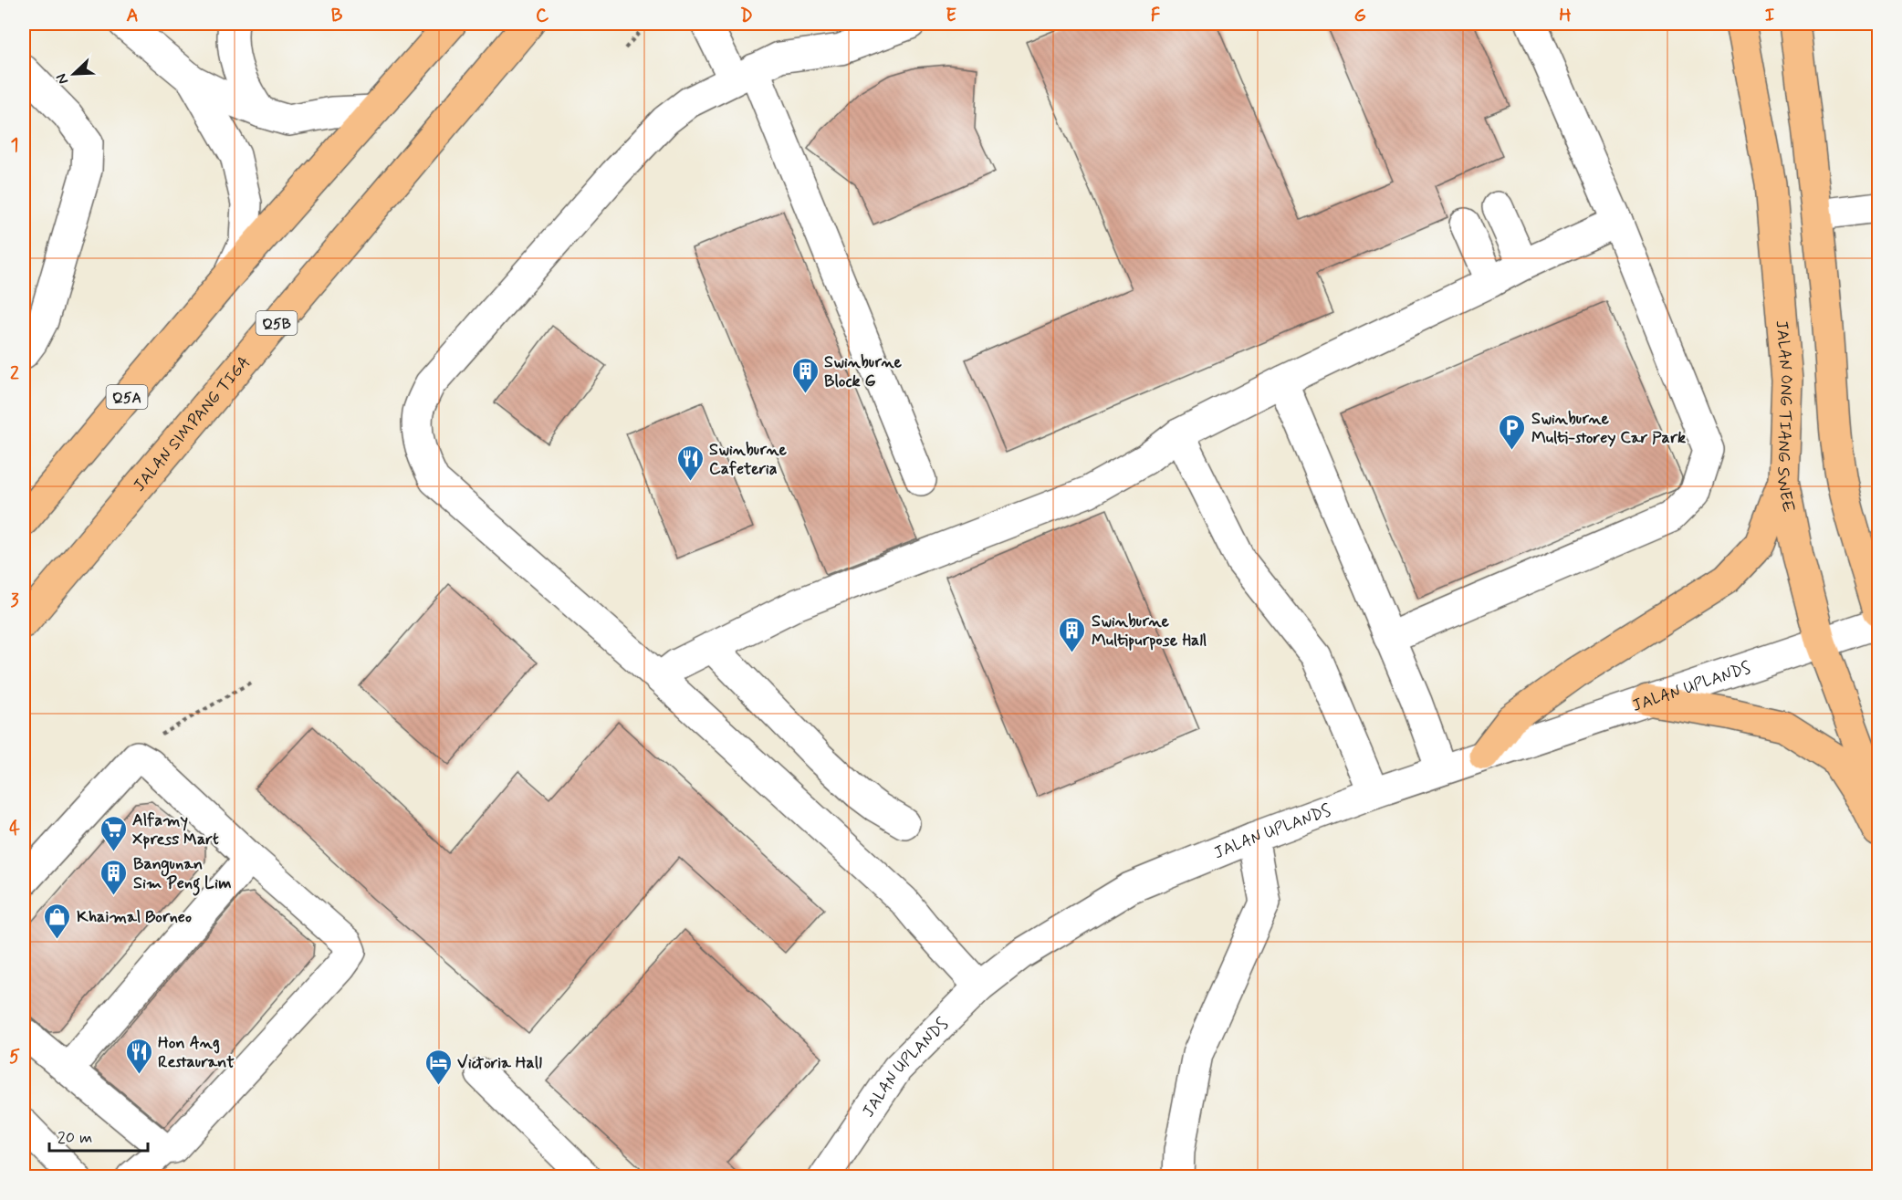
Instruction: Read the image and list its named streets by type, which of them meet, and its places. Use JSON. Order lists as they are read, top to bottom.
{
  "streets": {
    "main road": [
      "Q5B",
      "Q5A",
      "JALAN ONG TIANG SWEE",
      "JALAN SIMPANG TIGA"
    ],
    "street": ["JALAN UPLANDS"]
  },
  "crossings": [
    ["Q5B", "JALAN SIMPANG TIGA"],
    ["JALAN ONG TIANG SWEE", "JALAN UPLANDS"]
  ],
  "places": {
    "building": ["Swinburne Block G", "Swinburne Multipurpose Hall", "Bangunan Sim Peng Lim"],
    "parking": ["Swinburne Multi-storey Car Park"],
    "restaurant": ["Swinburne Cafeteria", "Hon Ang Restaurant"],
    "supermarket": ["Alfamy Xpress Mart"],
    "shop": ["Khaimal Borneo"],
    "hotel": ["Victoria Hall"]
  },
  "scale_bar": "20 m",
  "north": "bottom left",
  "grid": {
    "columns": [
      "A",
      "B",
      "C",
      "D",
      "E",
      "F",
      "G",
      "H",
      "I"
    ],
    "rows": [
      "1",
      "2",
      "3",
      "4",
      "5"
    ]
  }
}
